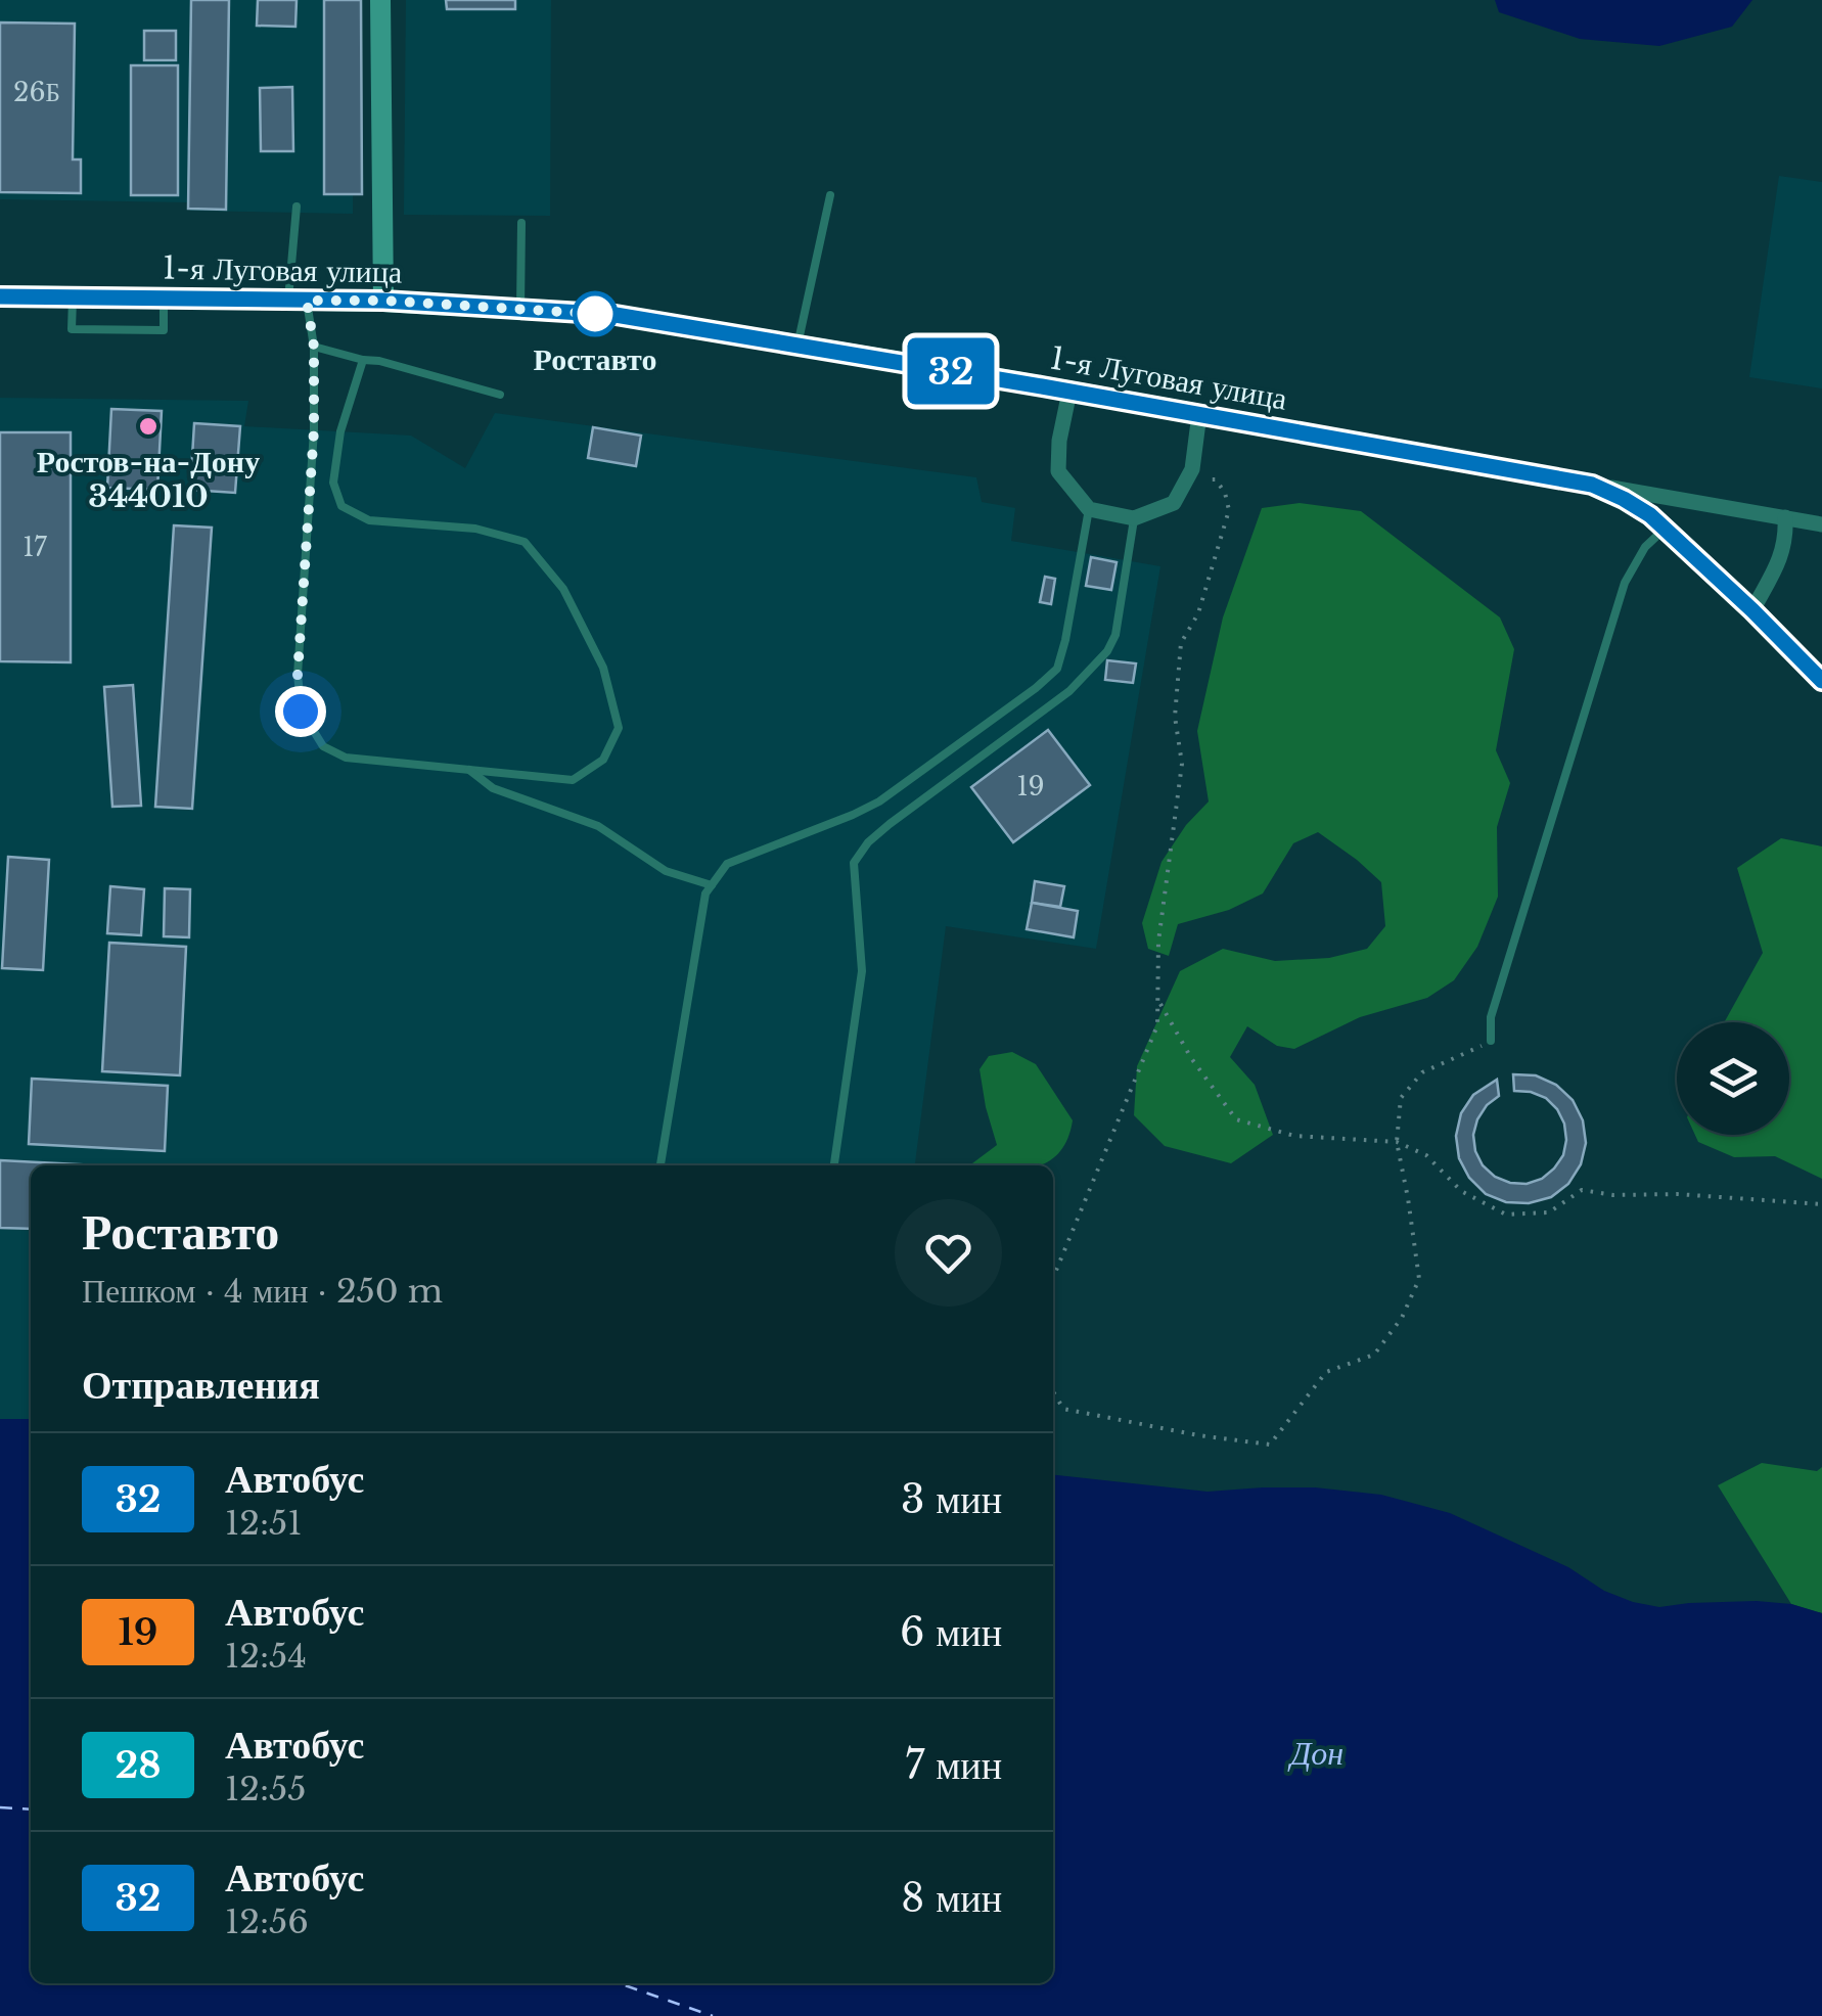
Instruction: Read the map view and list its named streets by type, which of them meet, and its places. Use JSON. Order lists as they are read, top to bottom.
{
  "streets": {
    "main road": ["1-я Луговая улица"]
  },
  "water": ["Дон"],
  "places": ["Роставто", "Ростов-на-Дону 344010"],
  "lines": ["bus line 32"],
  "house_numbers": ["26Б", "17", "19"],
  "page": {
    "on_map": "32",
    "heading": [
      ["Роставто", "Пешком · 4 мин · 250 m"],
      "Отправления"
    ],
    "list": [
      {
        "mark": "32",
        "name": "Автобус",
        "note": "12:51",
        "value": "3 мин"
      },
      {
        "mark": "19",
        "name": "Автобус",
        "note": "12:54",
        "value": "6 мин"
      },
      {
        "mark": "28",
        "name": "Автобус",
        "note": "12:55",
        "value": "7 мин"
      },
      {
        "mark": "32",
        "name": "Автобус",
        "note": "12:56",
        "value": "8 мин"
      }
    ]
  }
}
